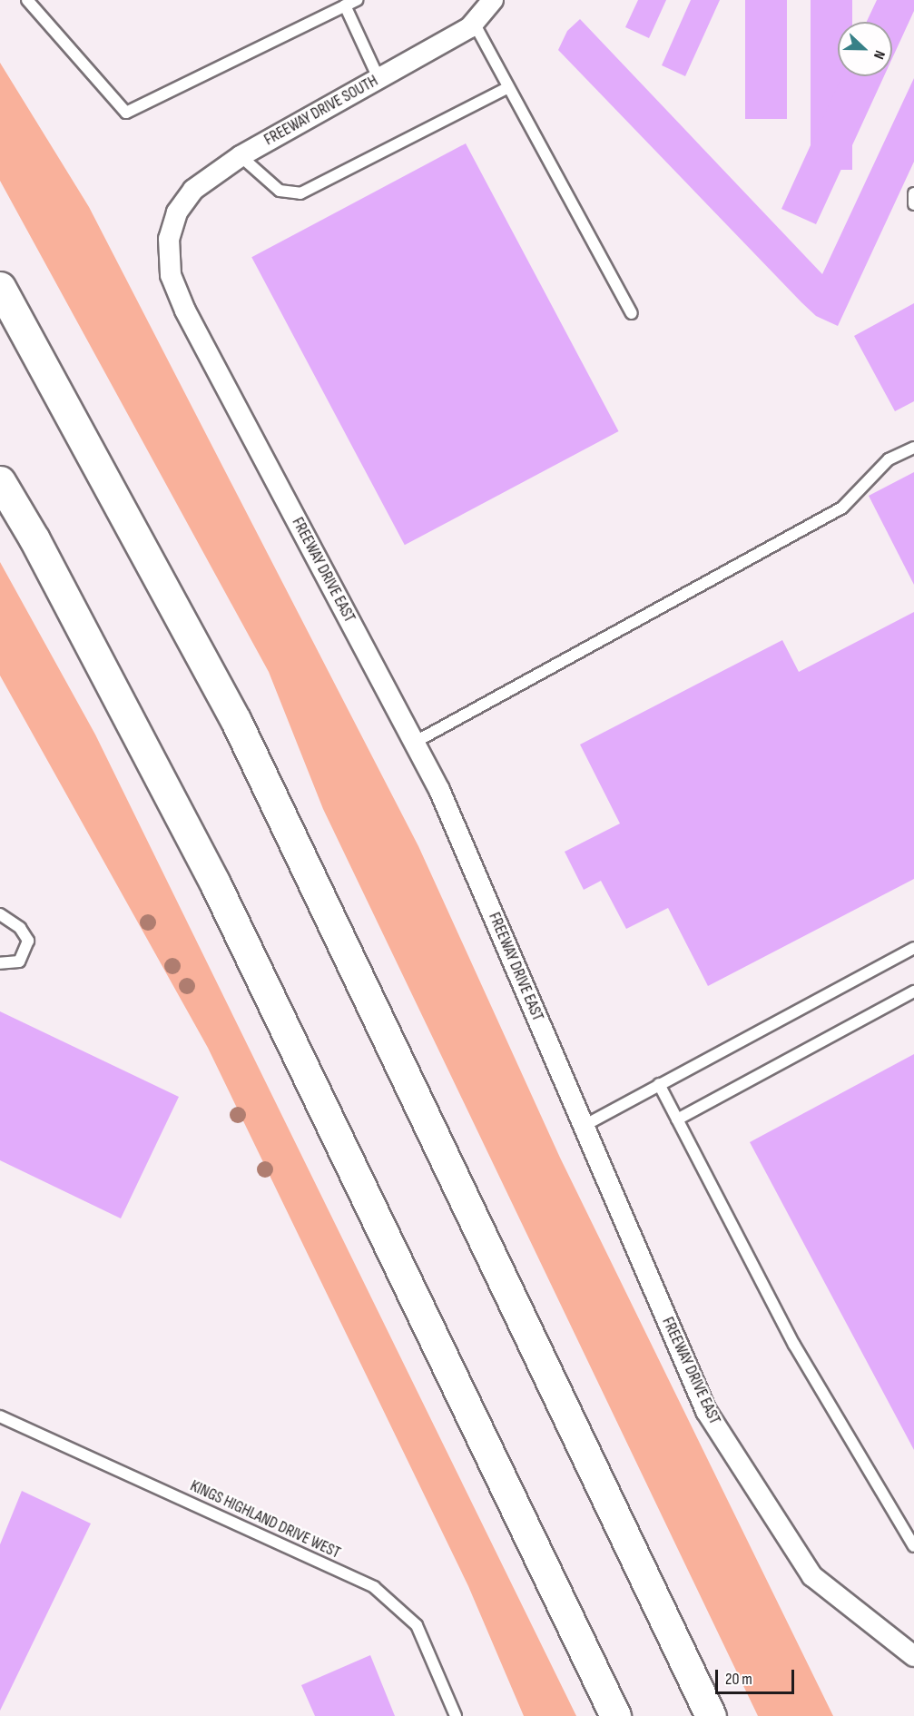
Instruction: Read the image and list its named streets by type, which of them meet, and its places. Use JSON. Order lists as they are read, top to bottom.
{
  "streets": {
    "street": ["FREEWAY DRIVE SOUTH", "FREEWAY DRIVE EAST"],
    "lane": ["KINGS HIGHLAND DRIVE WEST"]
  },
  "crossings": [
    ["FREEWAY DRIVE SOUTH", "FREEWAY DRIVE EAST"]
  ],
  "scale_bar": "20 m",
  "north": "right"
}
